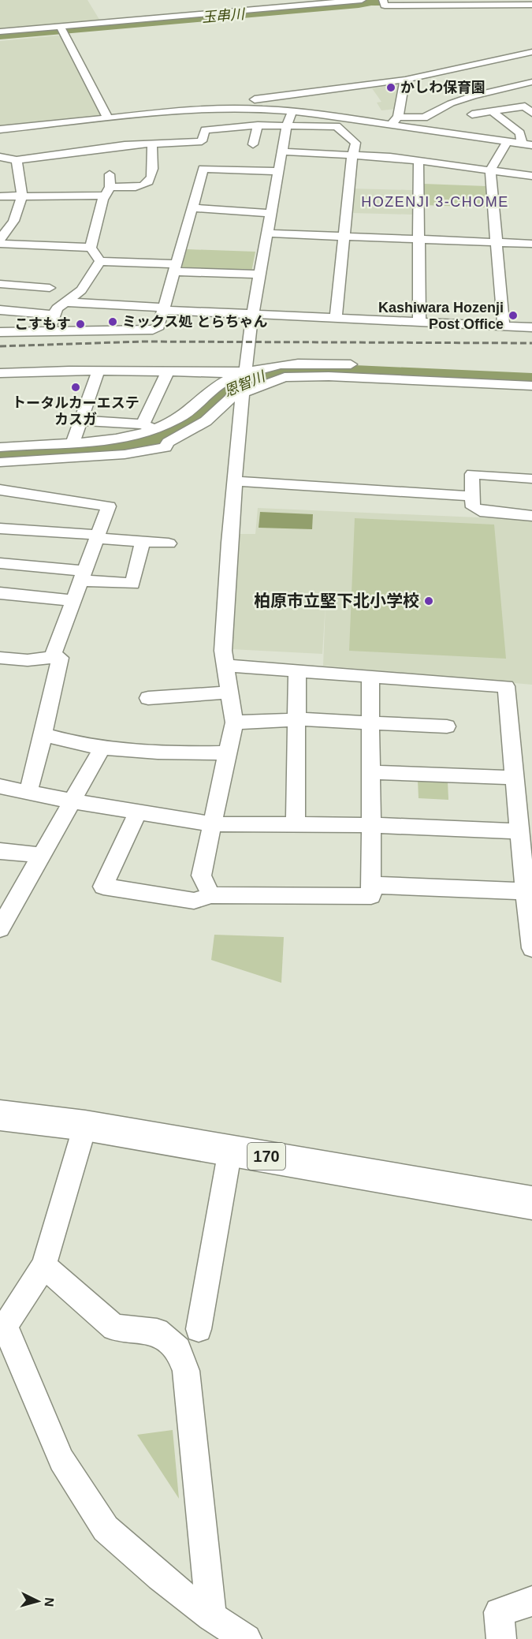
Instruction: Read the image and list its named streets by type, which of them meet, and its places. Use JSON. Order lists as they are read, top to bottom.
{
  "streets": {
    "highway": ["170"]
  },
  "districts": ["HOZENJI 3-CHOME"],
  "water": ["玉串川", "恩智川"],
  "places": [
    "かしわ保育園",
    "Kashiwara Hozenji Post Office",
    "ミックス処 とらちゃん",
    "こすもす",
    "トータルカーエステ カスガ",
    "柏原市立堅下北小学校"
  ],
  "north": "right"
}
